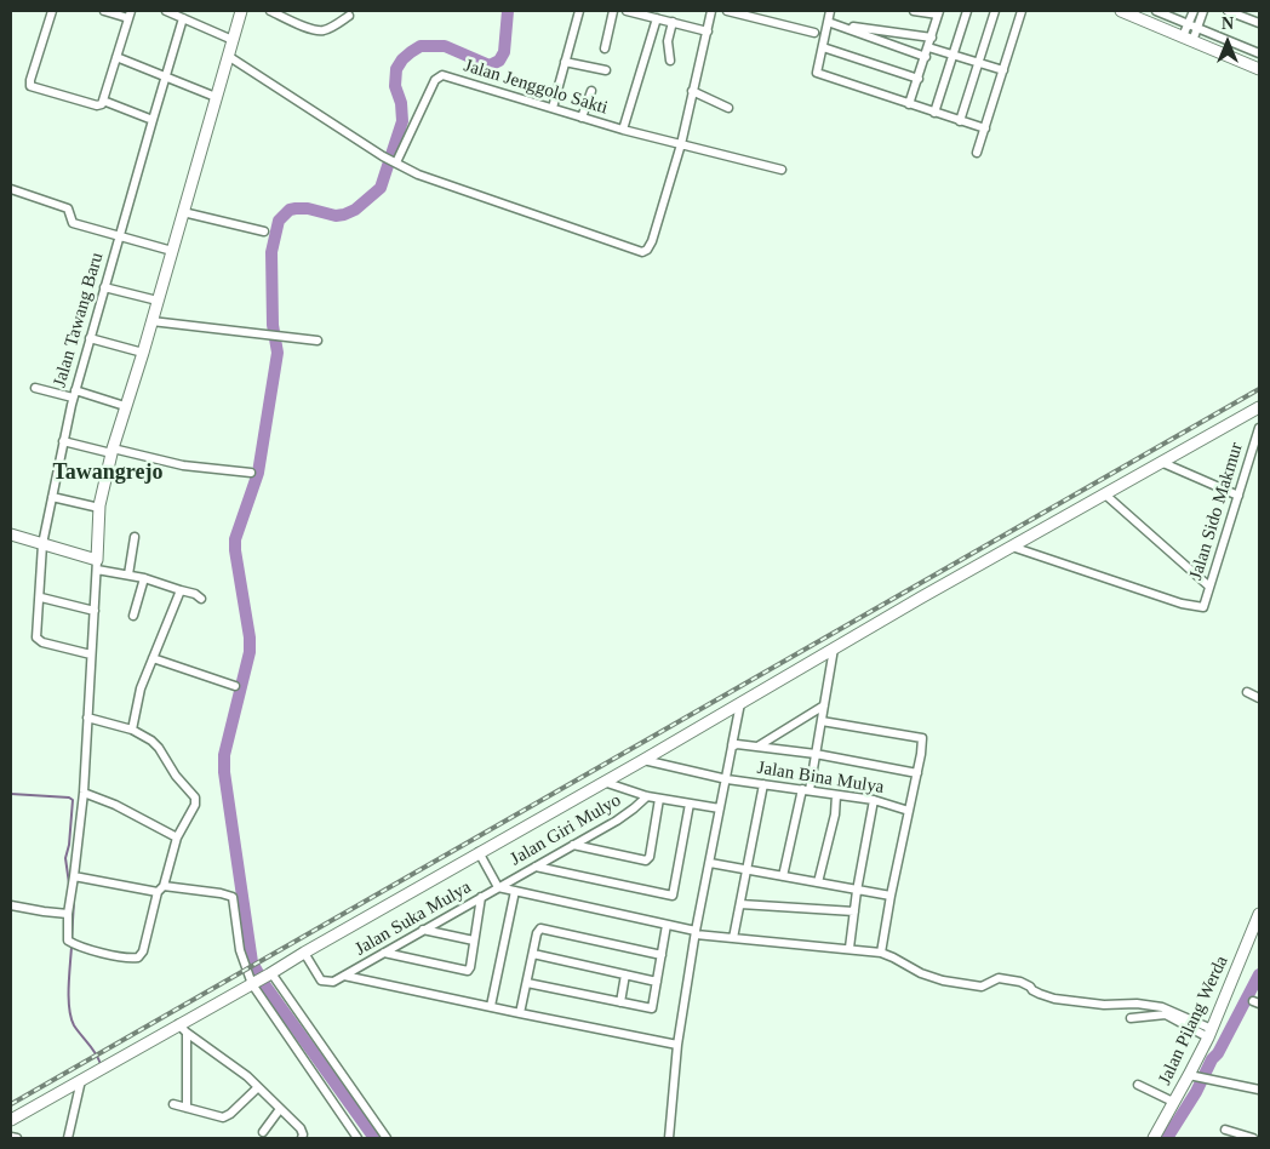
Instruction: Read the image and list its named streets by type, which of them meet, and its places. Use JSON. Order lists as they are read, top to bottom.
{
  "streets": {
    "main road": ["Jalan Pilang Werda"],
    "street": [
      "Jalan Jenggolo Sakti",
      "Jalan Tawang Baru",
      "Jalan Sido Makmur",
      "Jalan Bina Mulya",
      "Jalan Giri Mulyo",
      "Jalan Suka Mulya"
    ]
  },
  "crossings": [
    ["Jalan Giri Mulyo", "Jalan Suka Mulya"]
  ],
  "districts": ["Tawangrejo"],
  "north": "top"
}
